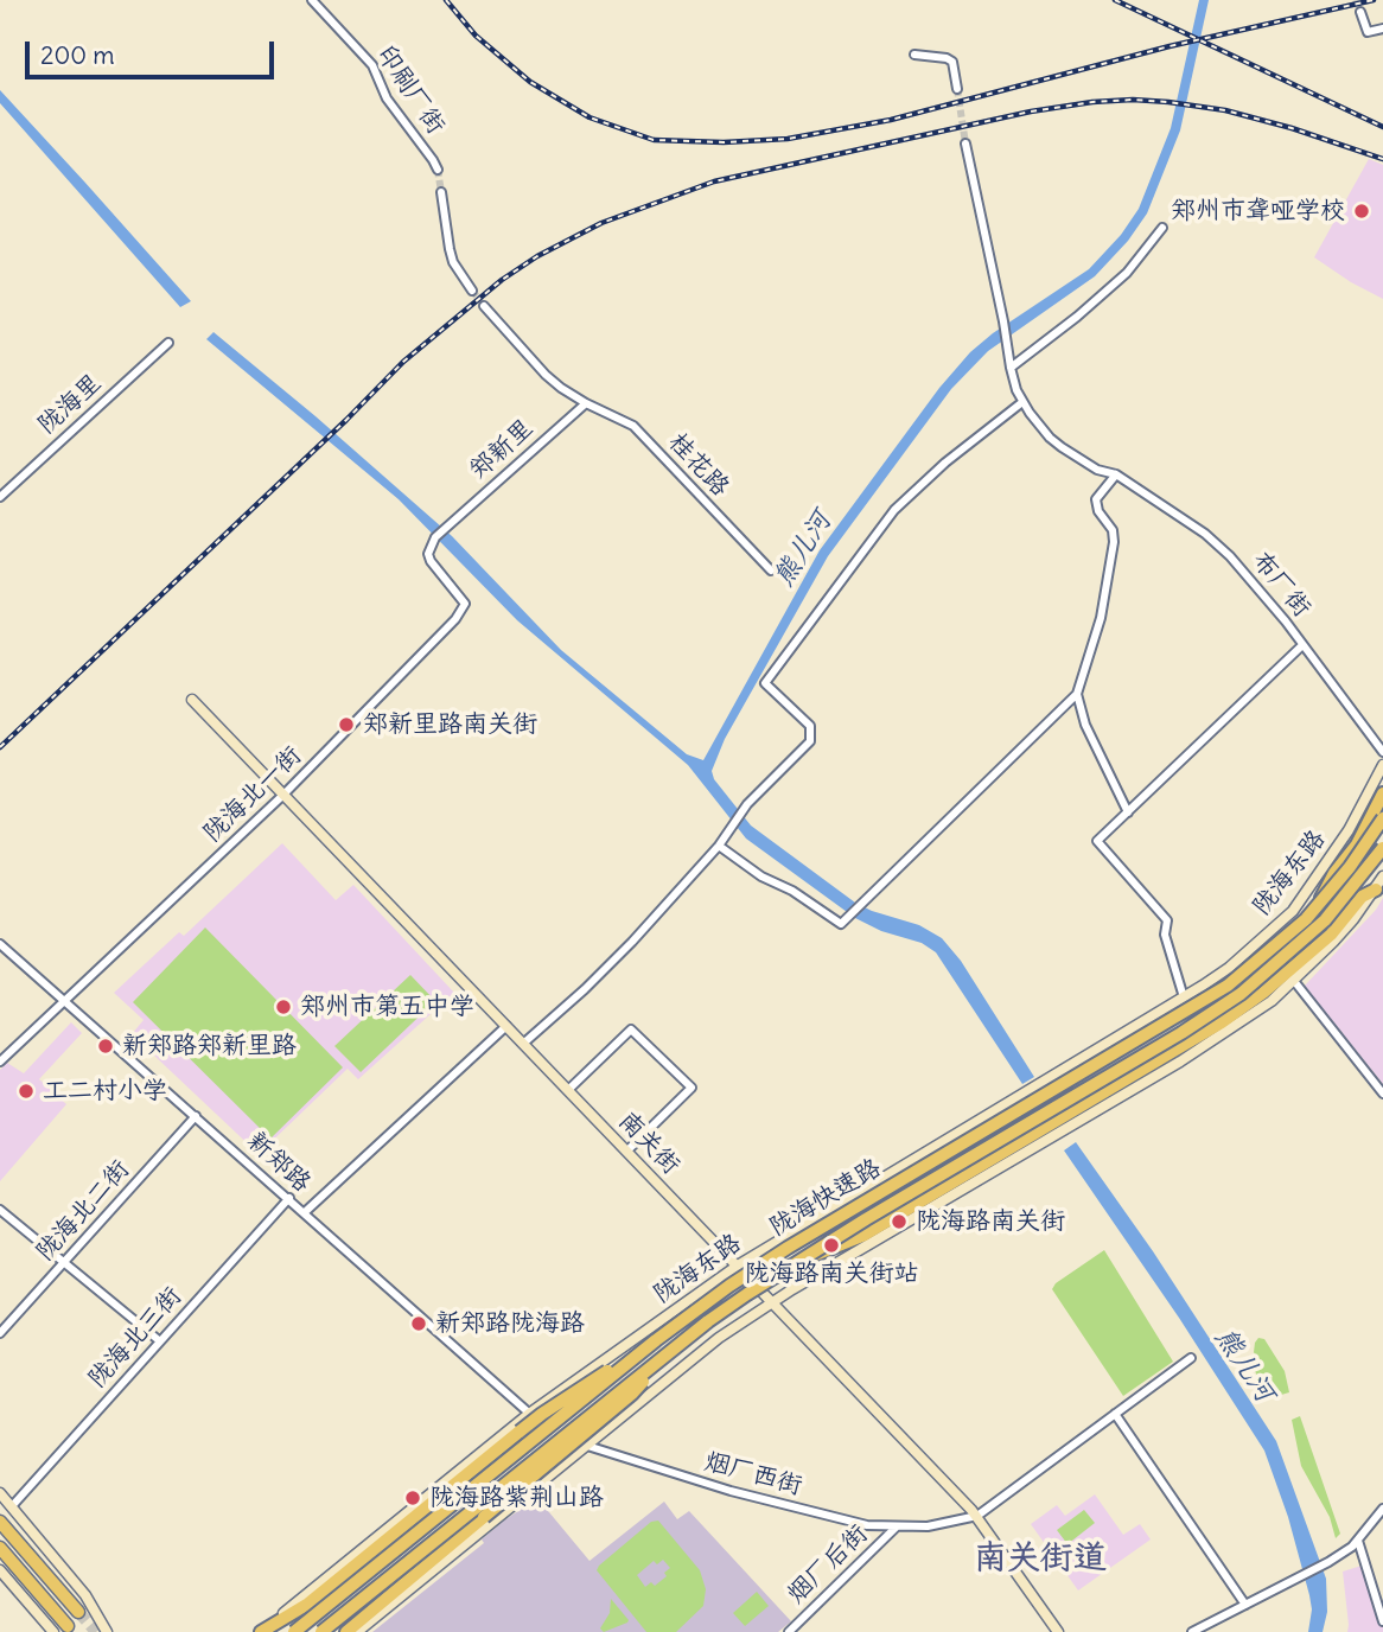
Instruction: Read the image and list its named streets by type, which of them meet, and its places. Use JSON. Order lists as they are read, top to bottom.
{
  "streets": {
    "highway": ["陇海快速路"],
    "street": [
      "印刷厂街",
      "陇海里",
      "郑新里",
      "桂花路",
      "布厂街",
      "陇海北一街",
      "陇海东路",
      "南关街",
      "新郑路",
      "陇海北二街",
      "陇海北三街",
      "烟厂西街",
      "烟厂后街"
    ]
  },
  "crossings": [
    ["郑新里", "桂花路"],
    ["郑新里", "陇海北一街"],
    ["陇海北一街", "南关街"],
    ["陇海北一街", "新郑路"],
    ["陇海东路", "南关街"],
    ["陇海东路", "新郑路"],
    ["陇海东路", "烟厂西街"],
    ["南关街", "烟厂西街"],
    ["新郑路", "陇海北二街"],
    ["新郑路", "陇海北三街"],
    ["新郑路", "烟厂西街"],
    ["烟厂西街", "烟厂后街"]
  ],
  "districts": ["南关街道"],
  "water": ["熊儿河"],
  "places": [
    "郑州市聋哑学校",
    "郑新里路南关街",
    "郑州市第五中学",
    "新郑路郑新里路",
    "工二村小学",
    "陇海路南关街",
    "陇海路南关街站",
    "新郑路陇海路",
    "陇海路紫荆山路"
  ],
  "scale_bar": "200 m"
}
